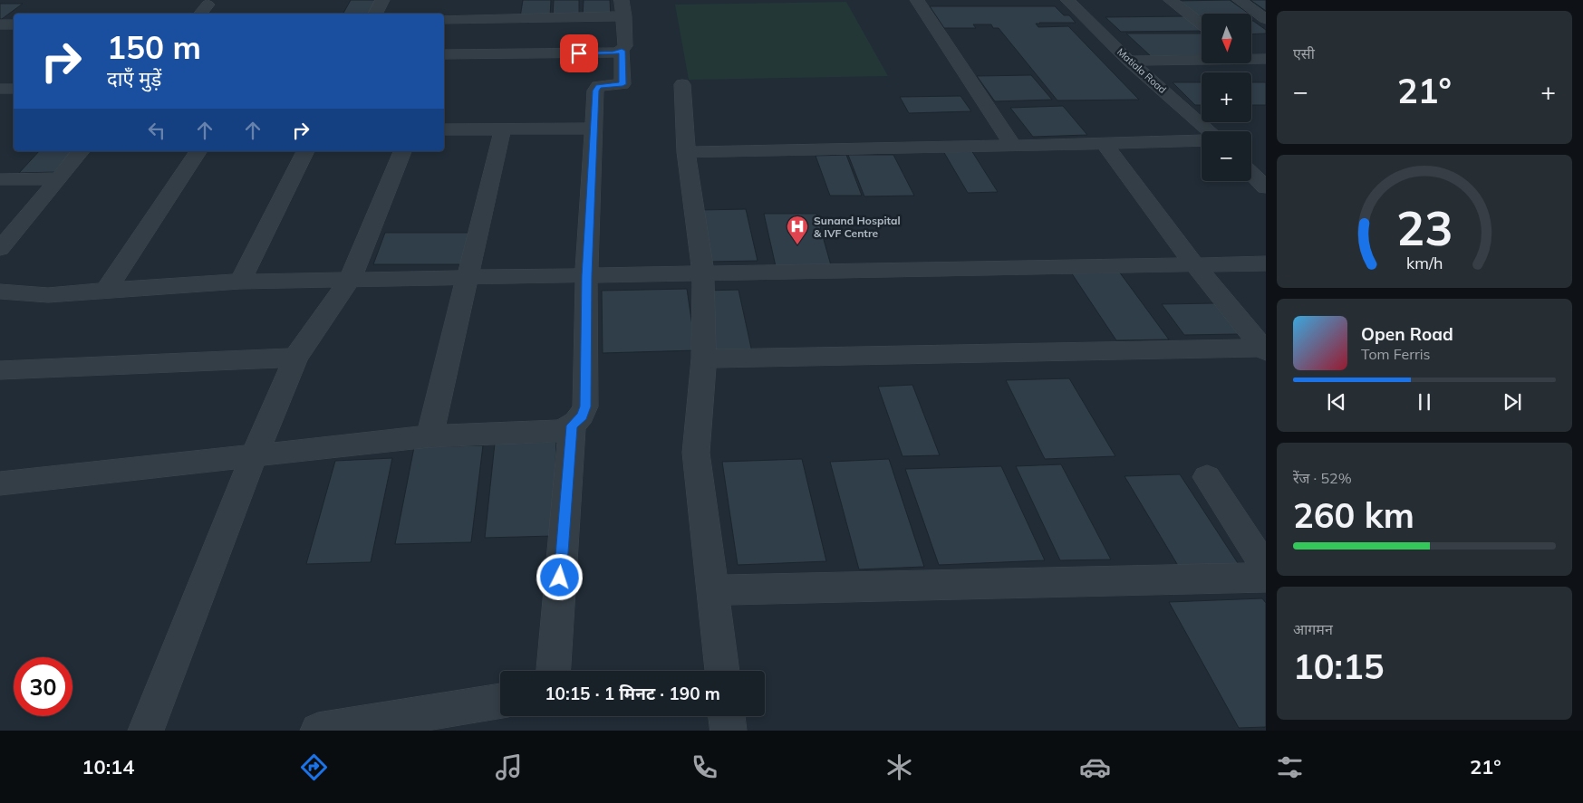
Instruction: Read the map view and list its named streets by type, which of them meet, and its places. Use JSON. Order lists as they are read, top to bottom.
{
  "streets": {
    "street": ["Matiala Road"]
  },
  "places": {
    "hospital": ["Sunand Hospital & IVF Centre"]
  },
  "north": "bottom",
  "page": {
    "tile": [
      "एसी",
      ["रेंज · 52%", "260 km"],
      ["आगमन", "10:15"]
    ],
    "map_buttons": ["+", "−"],
    "turn": ["150 m", "दाएँ मुड़ें"],
    "heat": ["−", "21°", "+"],
    "song": ["Open Road", "Tom Ferris"],
    "limit": "30",
    "trip": "10:15 · 1 मिनट · 190 m",
    "tabs": ["10:14", "21°"],
    "gauge": ["23", "km/h"]
  }
}
